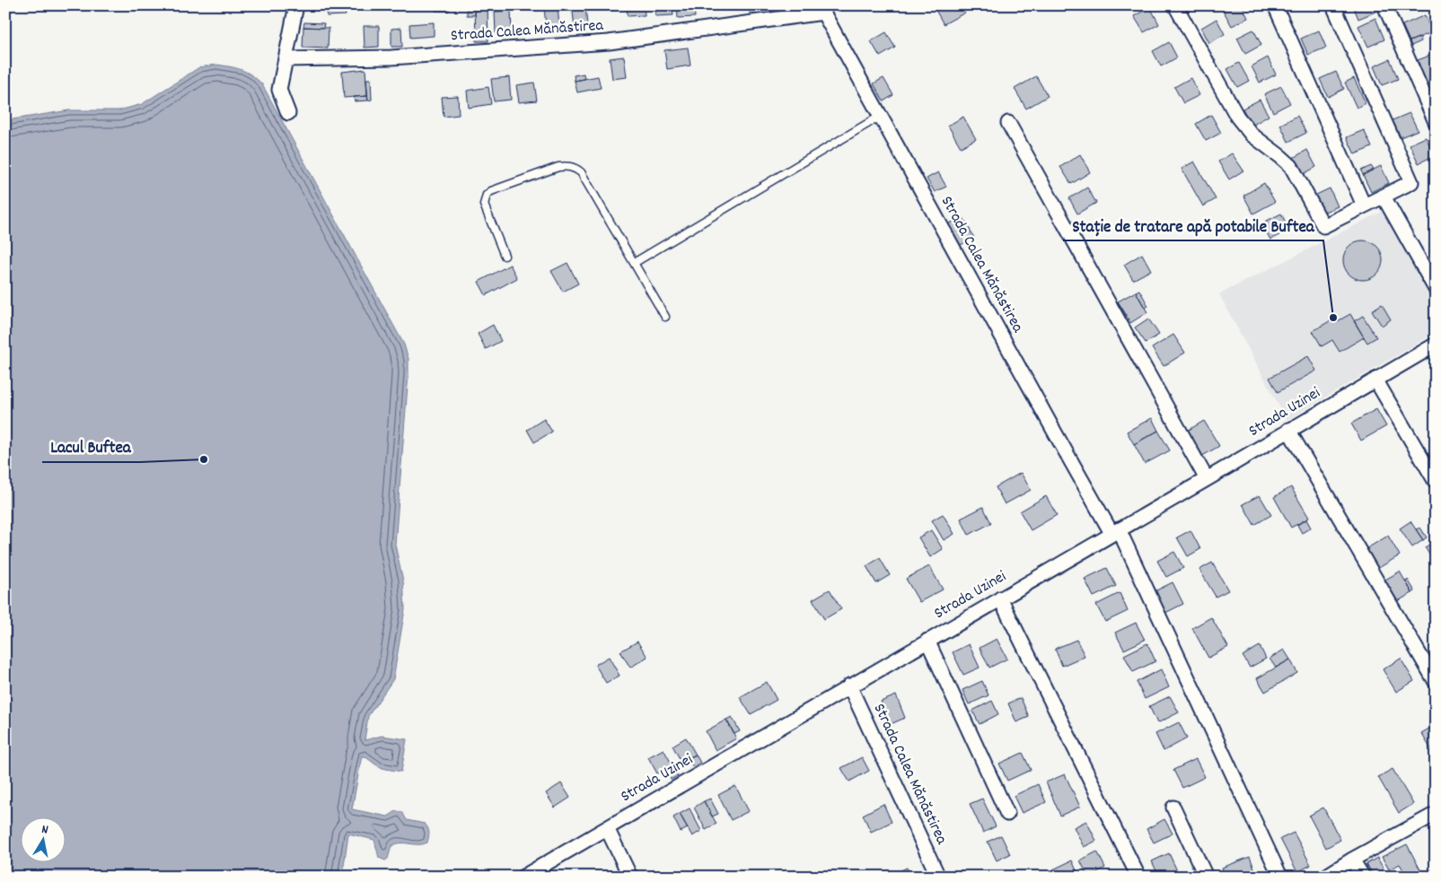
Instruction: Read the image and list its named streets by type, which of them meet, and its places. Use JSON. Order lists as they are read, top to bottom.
{
  "streets": {
    "street": ["Strada Calea Mănăstirea", "Strada Uzinei"]
  },
  "crossings": [
    ["Strada Calea Mănăstirea", "Strada Uzinei"]
  ],
  "places": ["Stație de tratare apă potabile Buftea", "Lacul Buftea"],
  "north": "top"
}
